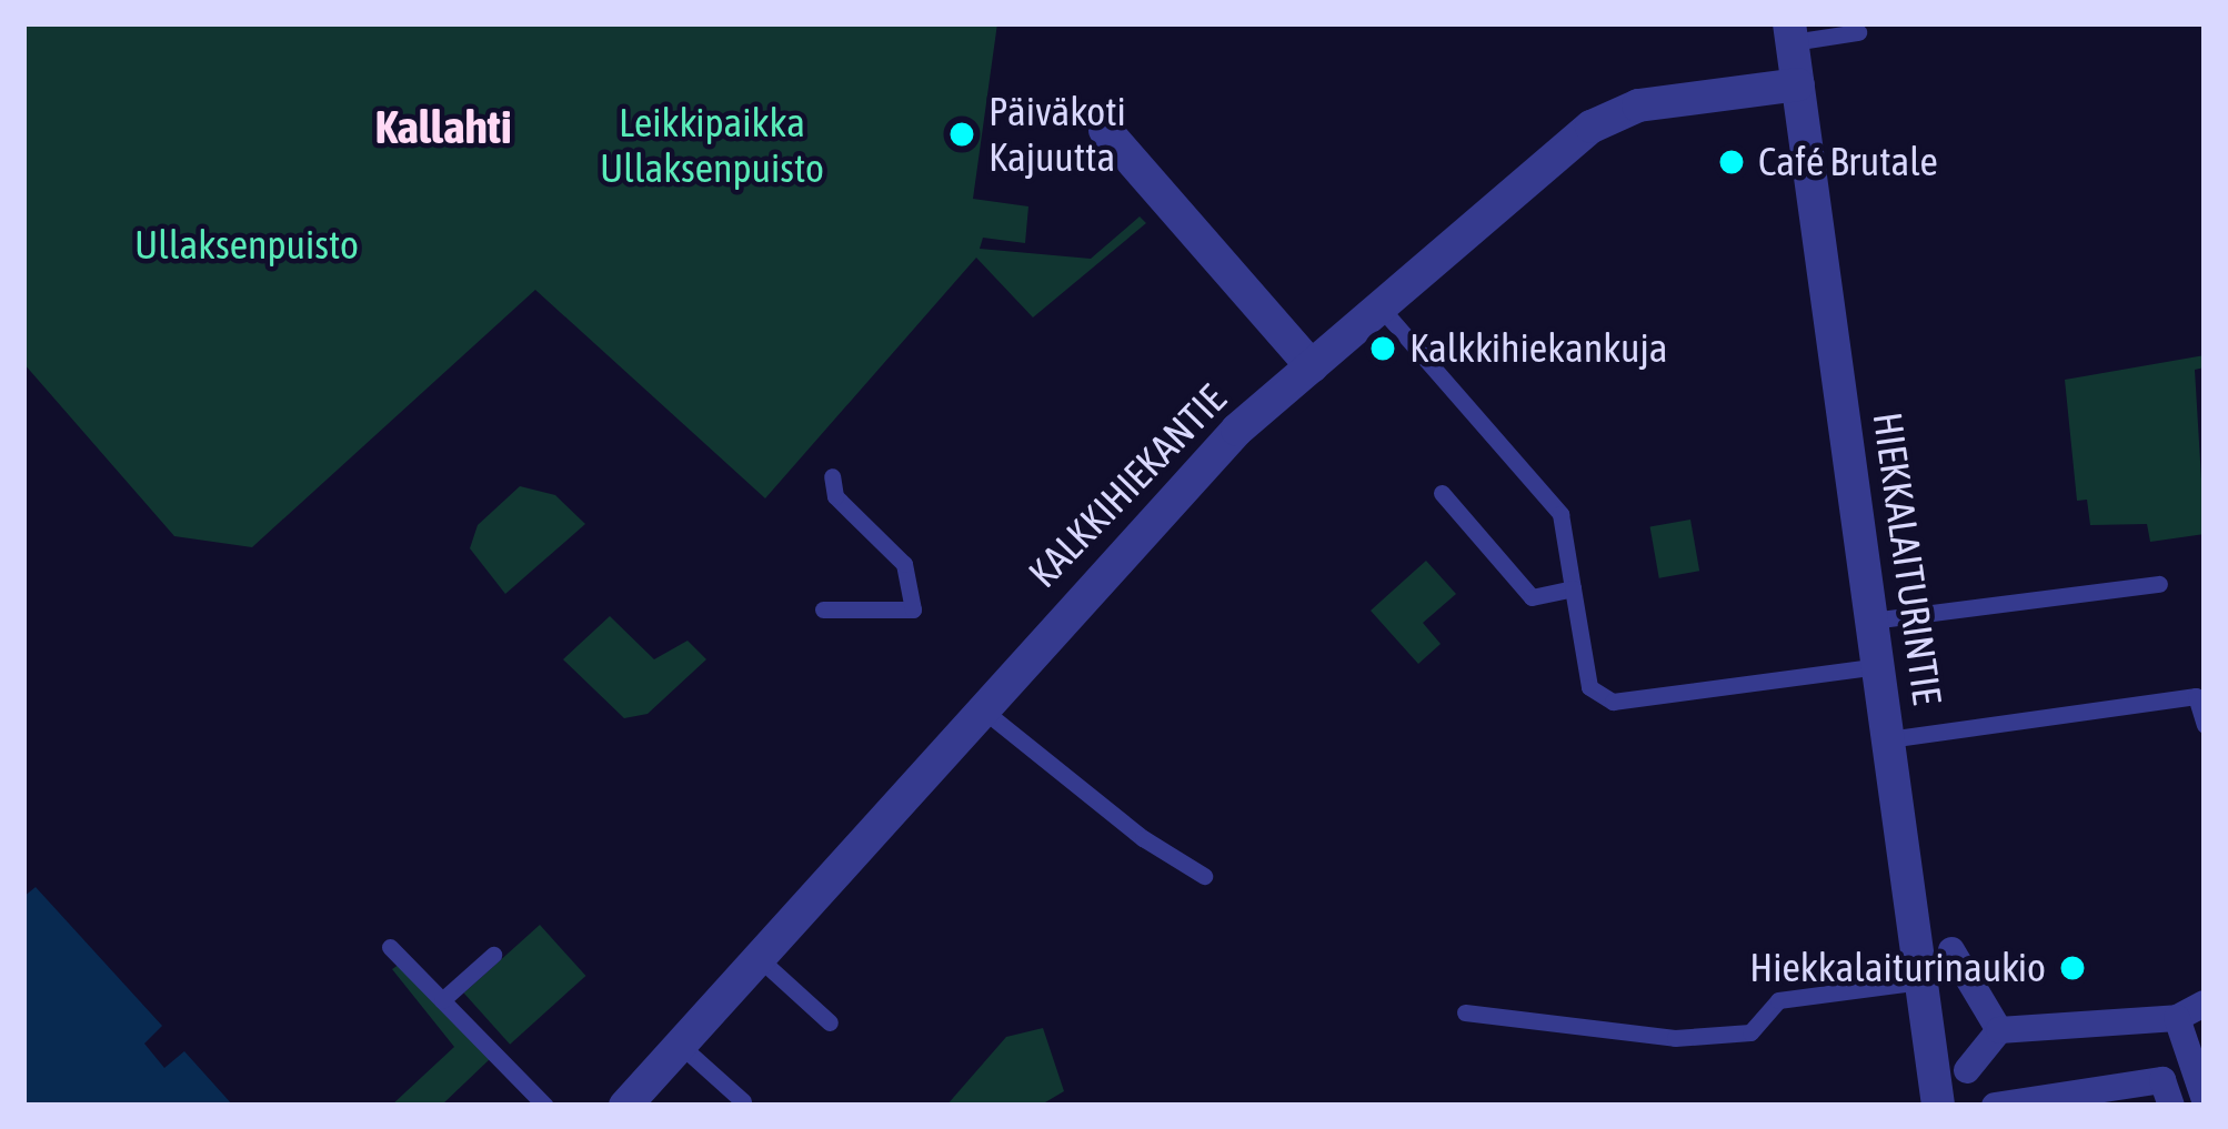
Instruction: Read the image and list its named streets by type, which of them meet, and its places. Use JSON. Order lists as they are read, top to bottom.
{
  "streets": {
    "street": ["KALKKIHIEKANTIE", "HIEKKALAITURINTIE"]
  },
  "crossings": [
    ["KALKKIHIEKANTIE", "HIEKKALAITURINTIE"]
  ],
  "districts": ["Kallahti"],
  "parks": ["Leikkipaikka Ullaksenpuisto", "Ullaksenpuisto"],
  "places": [
    "Päiväkoti Kajuutta",
    "Café Brutale",
    "Kalkkihiekankuja",
    "Hiekkalaiturinaukio"
  ]
}
